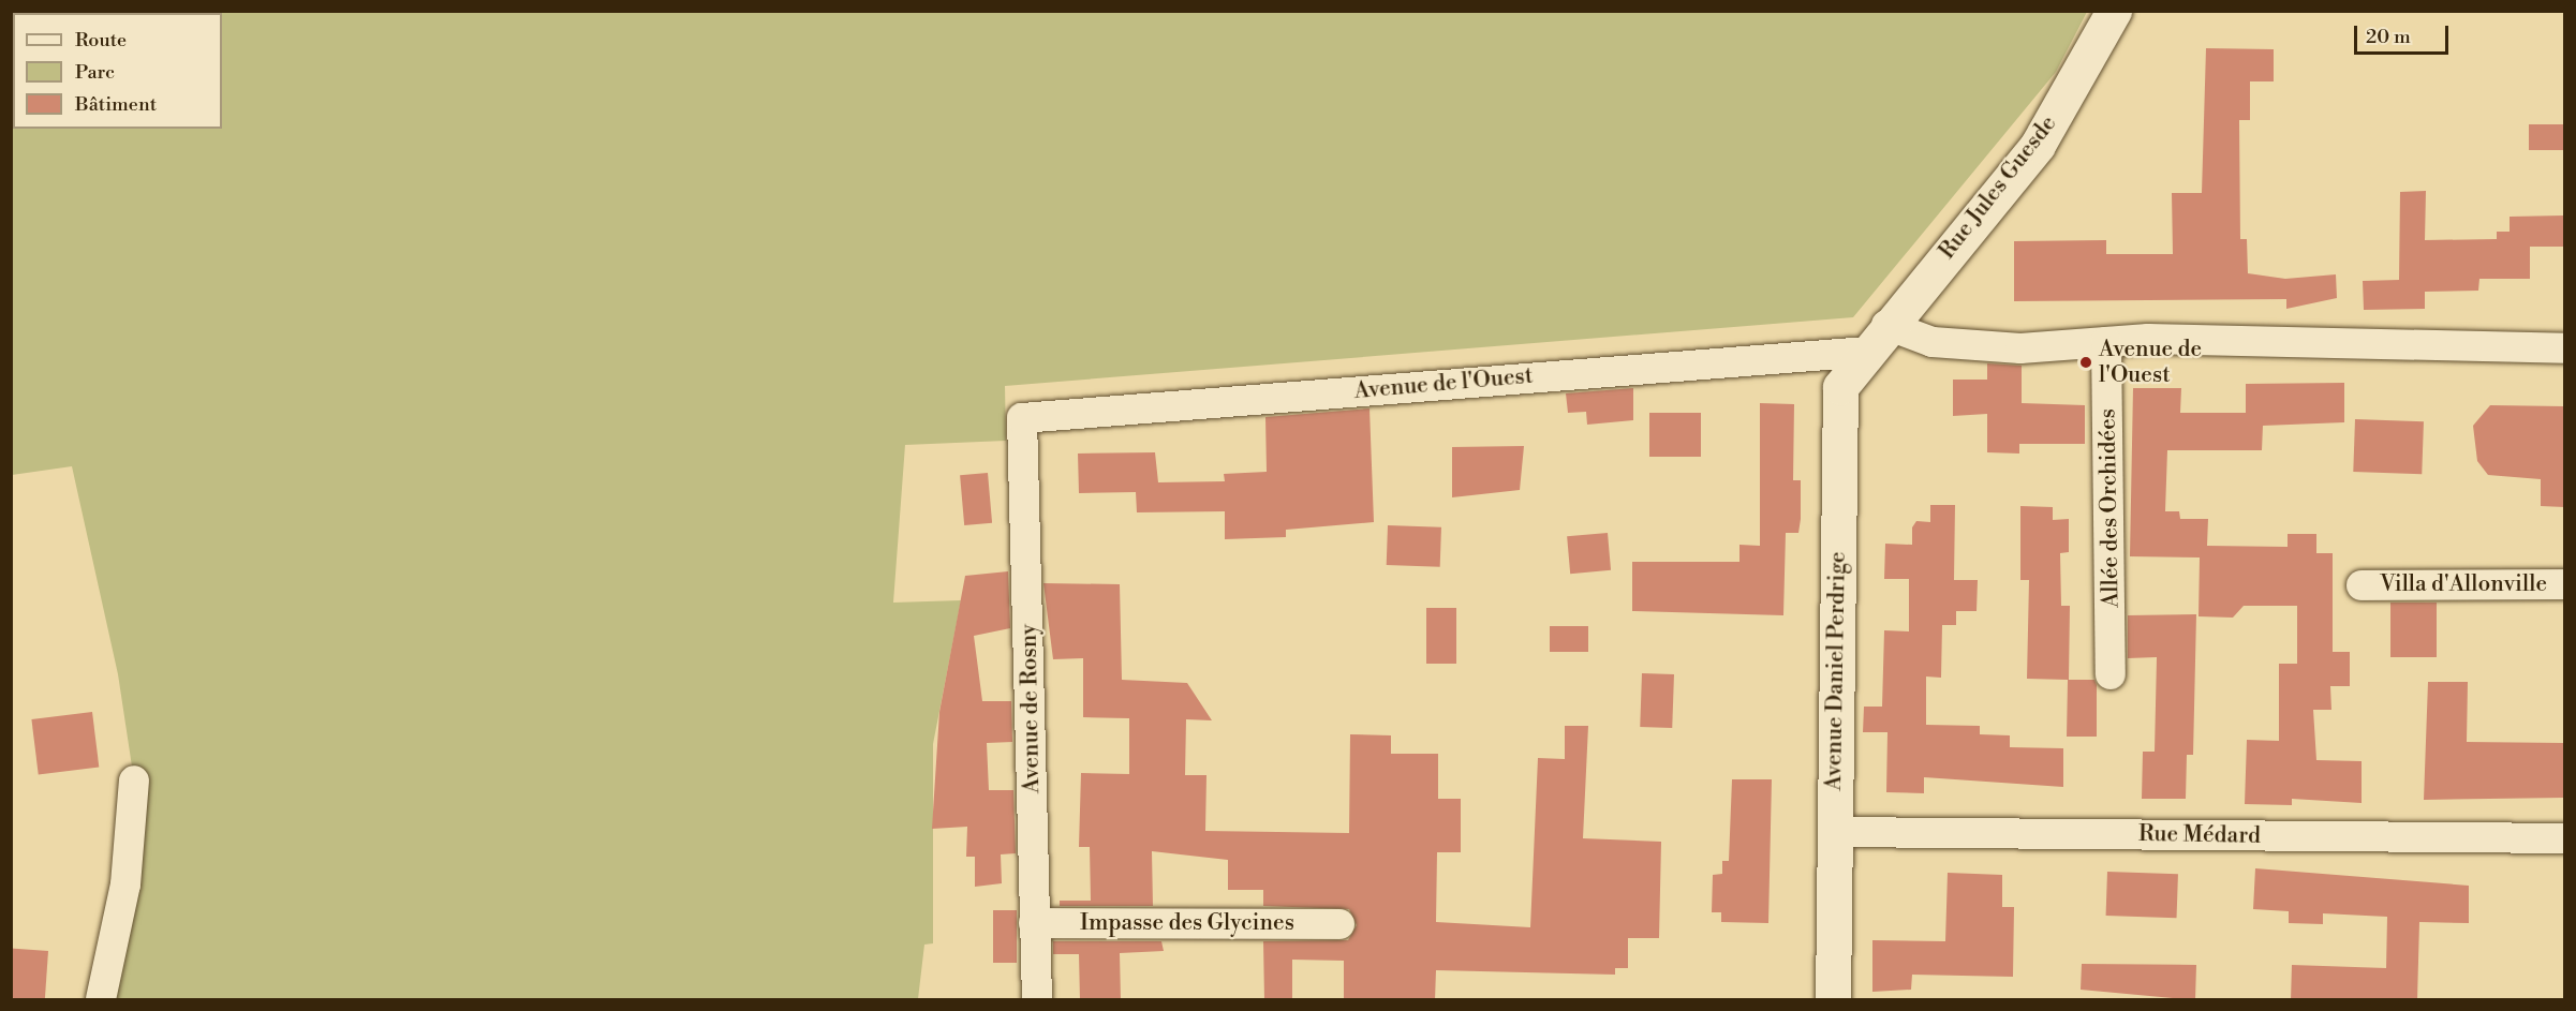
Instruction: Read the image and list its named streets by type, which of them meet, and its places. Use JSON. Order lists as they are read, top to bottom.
{
  "streets": {
    "street": [
      "Rue Jules Guesde",
      "Avenue de l'Ouest",
      "Allée des Orchidées",
      "Villa d'Allonville",
      "Avenue Daniel Perdrige",
      "Avenue de Rosny",
      "Rue Médard",
      "Impasse des Glycines"
    ]
  },
  "crossings": [
    ["Rue Jules Guesde", "Avenue de l'Ouest"],
    ["Rue Jules Guesde", "Avenue Daniel Perdrige"],
    ["Avenue de l'Ouest", "Allée des Orchidées"],
    ["Avenue de l'Ouest", "Avenue Daniel Perdrige"],
    ["Avenue de l'Ouest", "Avenue de Rosny"],
    ["Avenue Daniel Perdrige", "Rue Médard"],
    ["Avenue de Rosny", "Impasse des Glycines"]
  ],
  "places": ["Avenue de l'Ouest"],
  "legend": ["Route", "Parc", "Bâtiment"],
  "scale_bar": "20 m"
}
